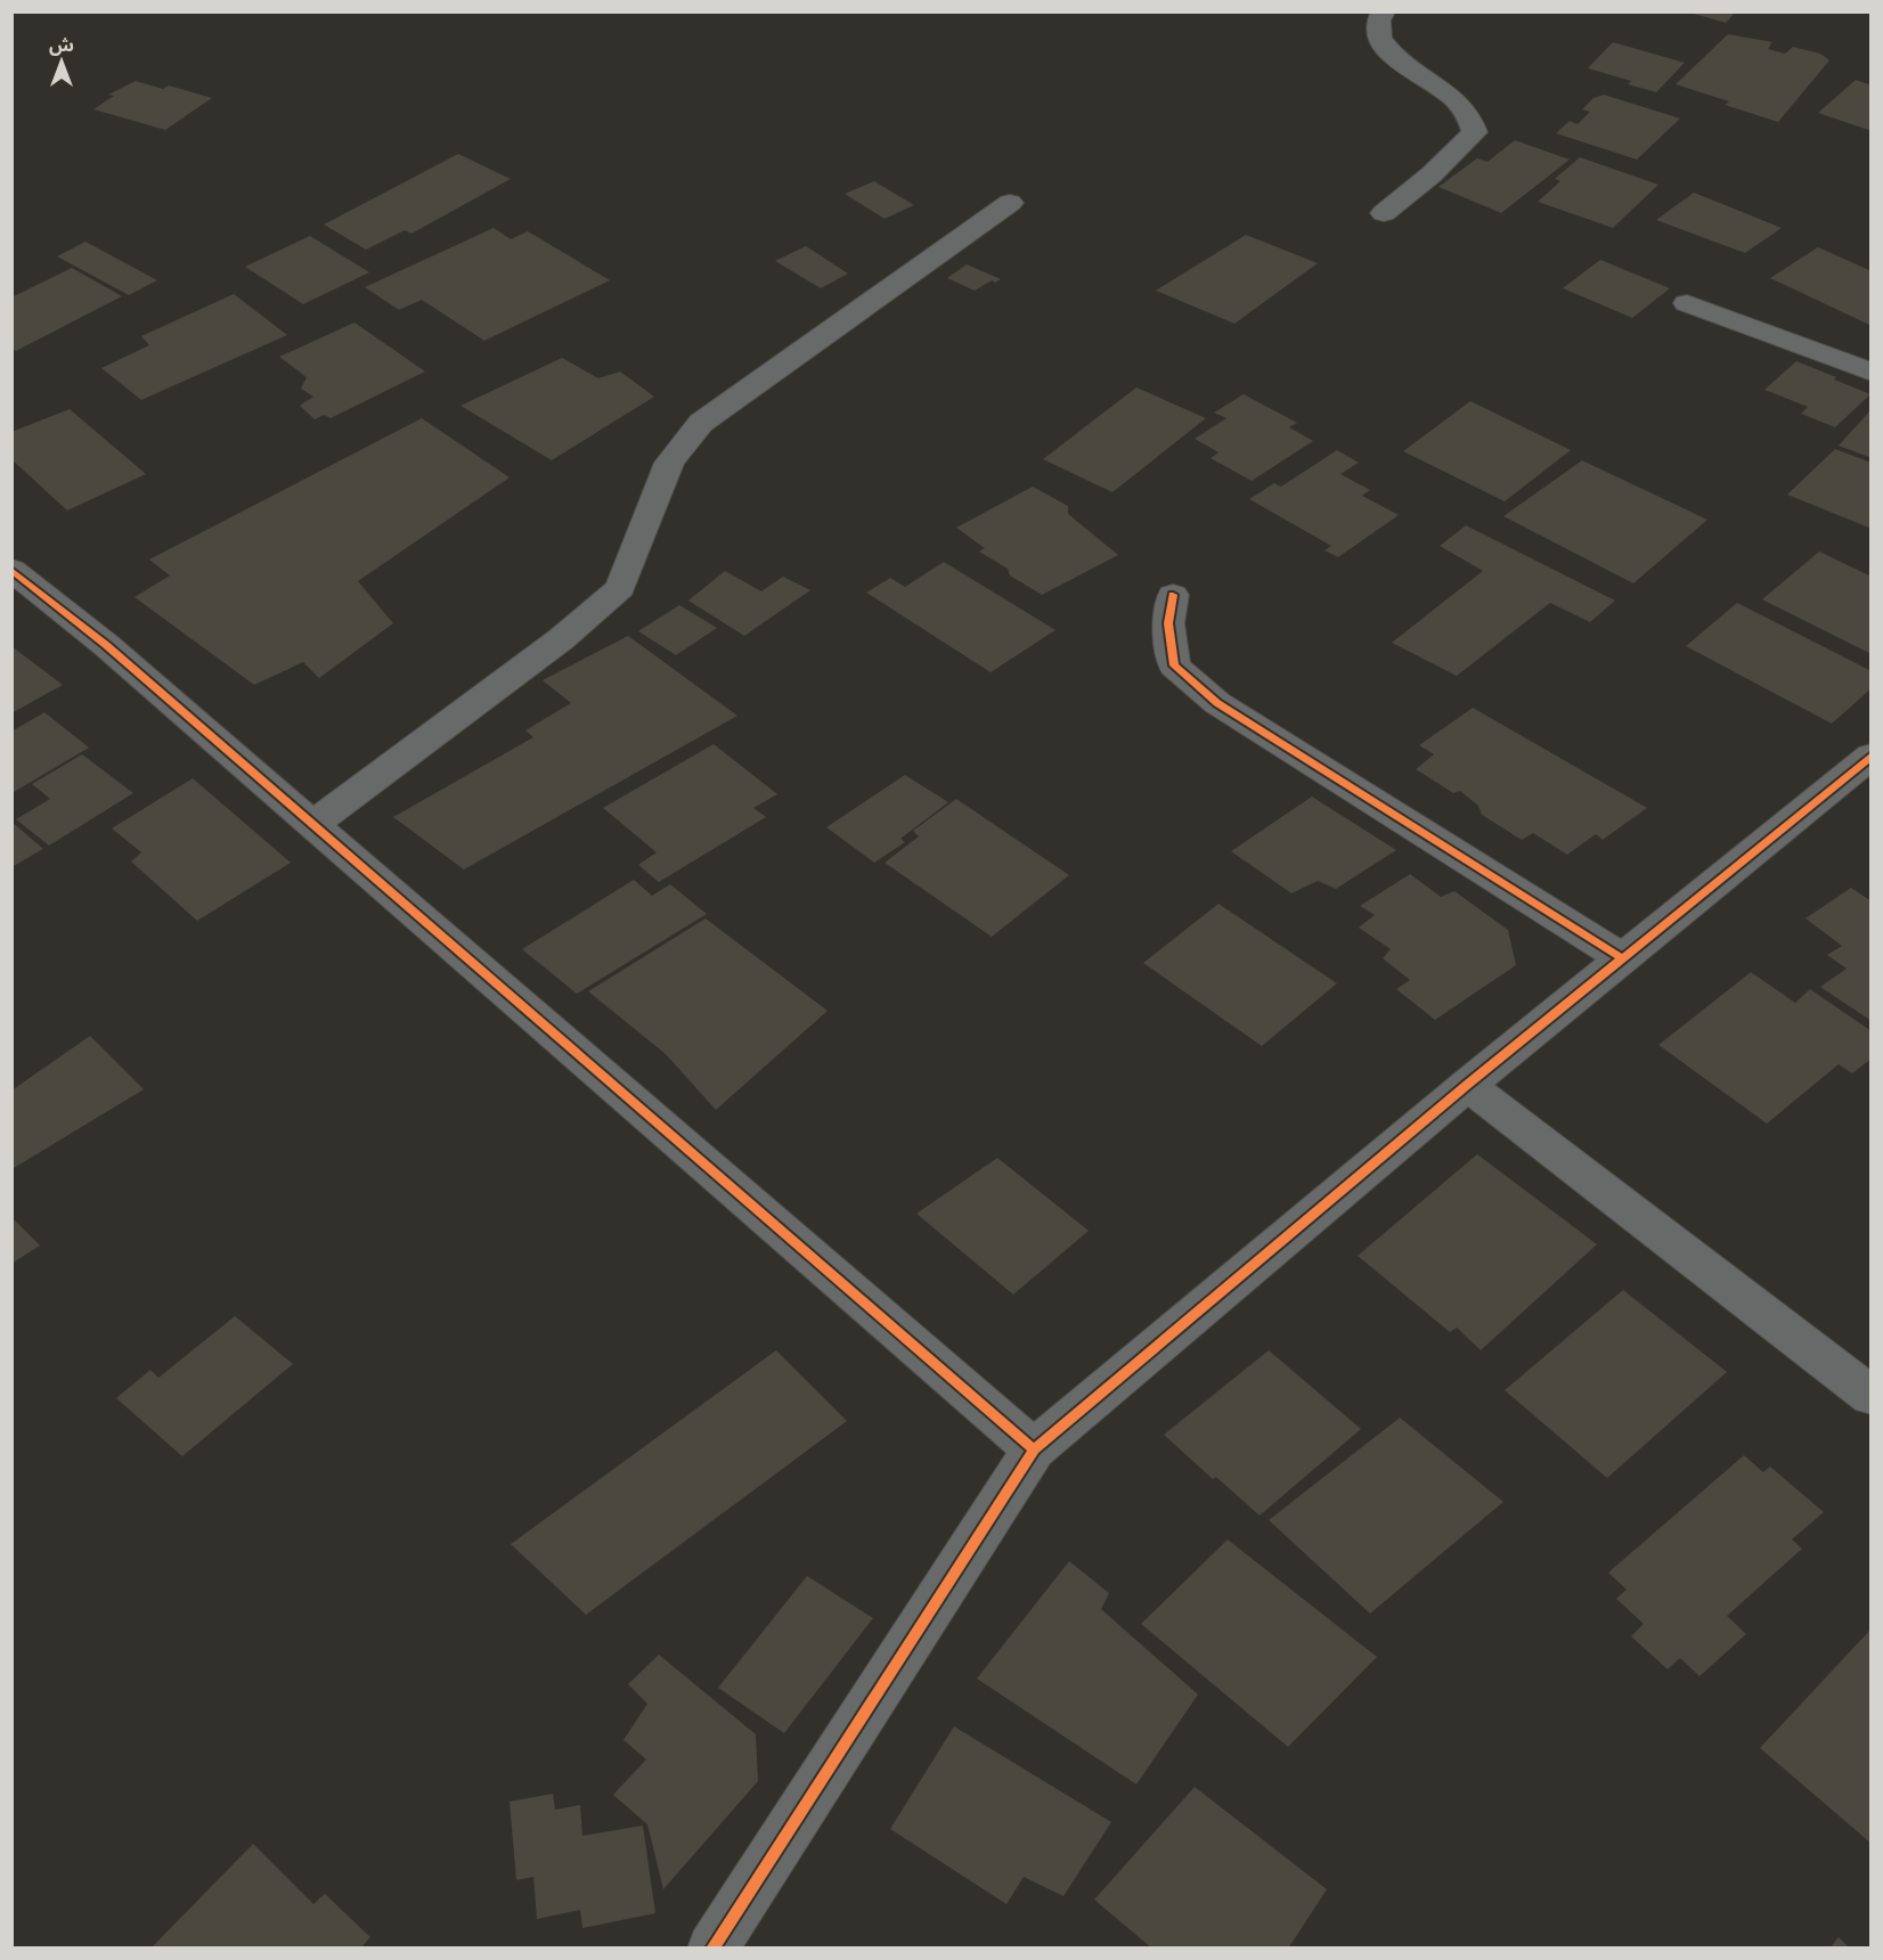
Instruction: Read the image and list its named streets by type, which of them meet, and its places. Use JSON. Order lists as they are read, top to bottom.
{
  "north": "top"
}
